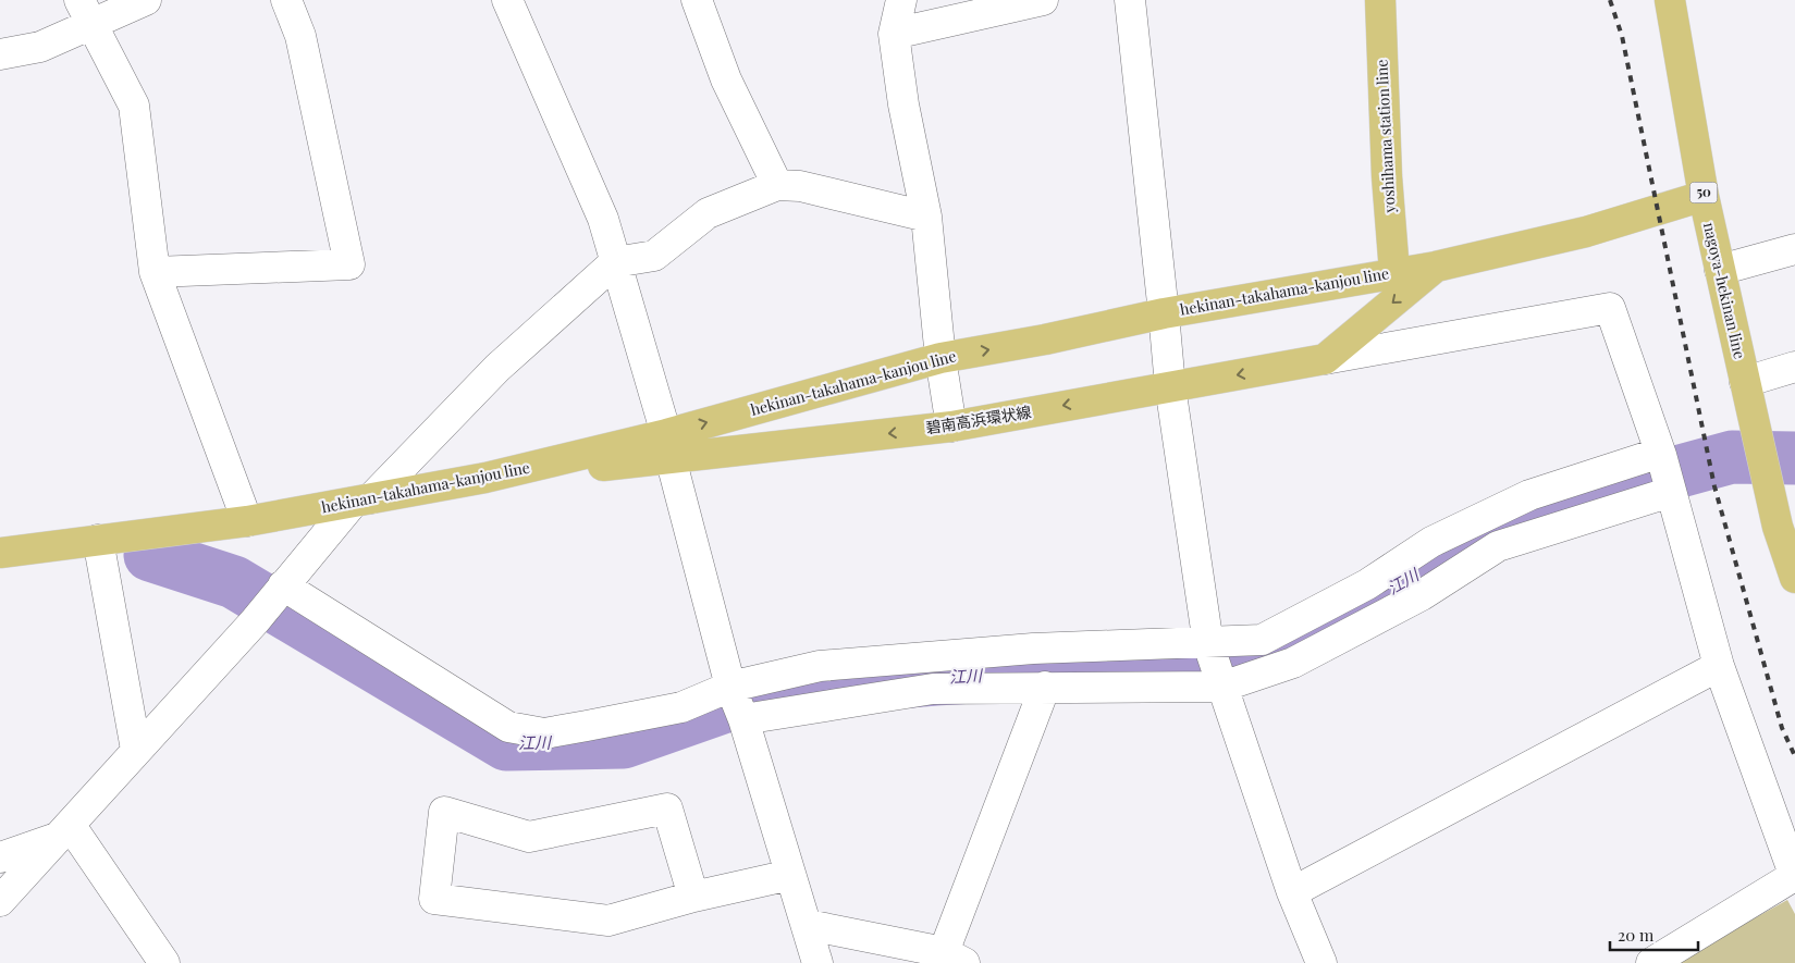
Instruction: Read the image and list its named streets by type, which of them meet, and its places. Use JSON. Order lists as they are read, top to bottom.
{
  "streets": {
    "main road": [
      "yoshihama station line",
      "50",
      "nagoya-hekinan line",
      "hekinan-takahama-kanjou line",
      "碧南高浜環状線"
    ]
  },
  "crossings": [
    ["yoshihama station line", "hekinan-takahama-kanjou line"],
    ["nagoya-hekinan line", "hekinan-takahama-kanjou line"],
    ["hekinan-takahama-kanjou line", "碧南高浜環状線"]
  ],
  "one_way": ["碧南高浜環状線"],
  "water": ["江川"],
  "scale_bar": "20 m"
}
